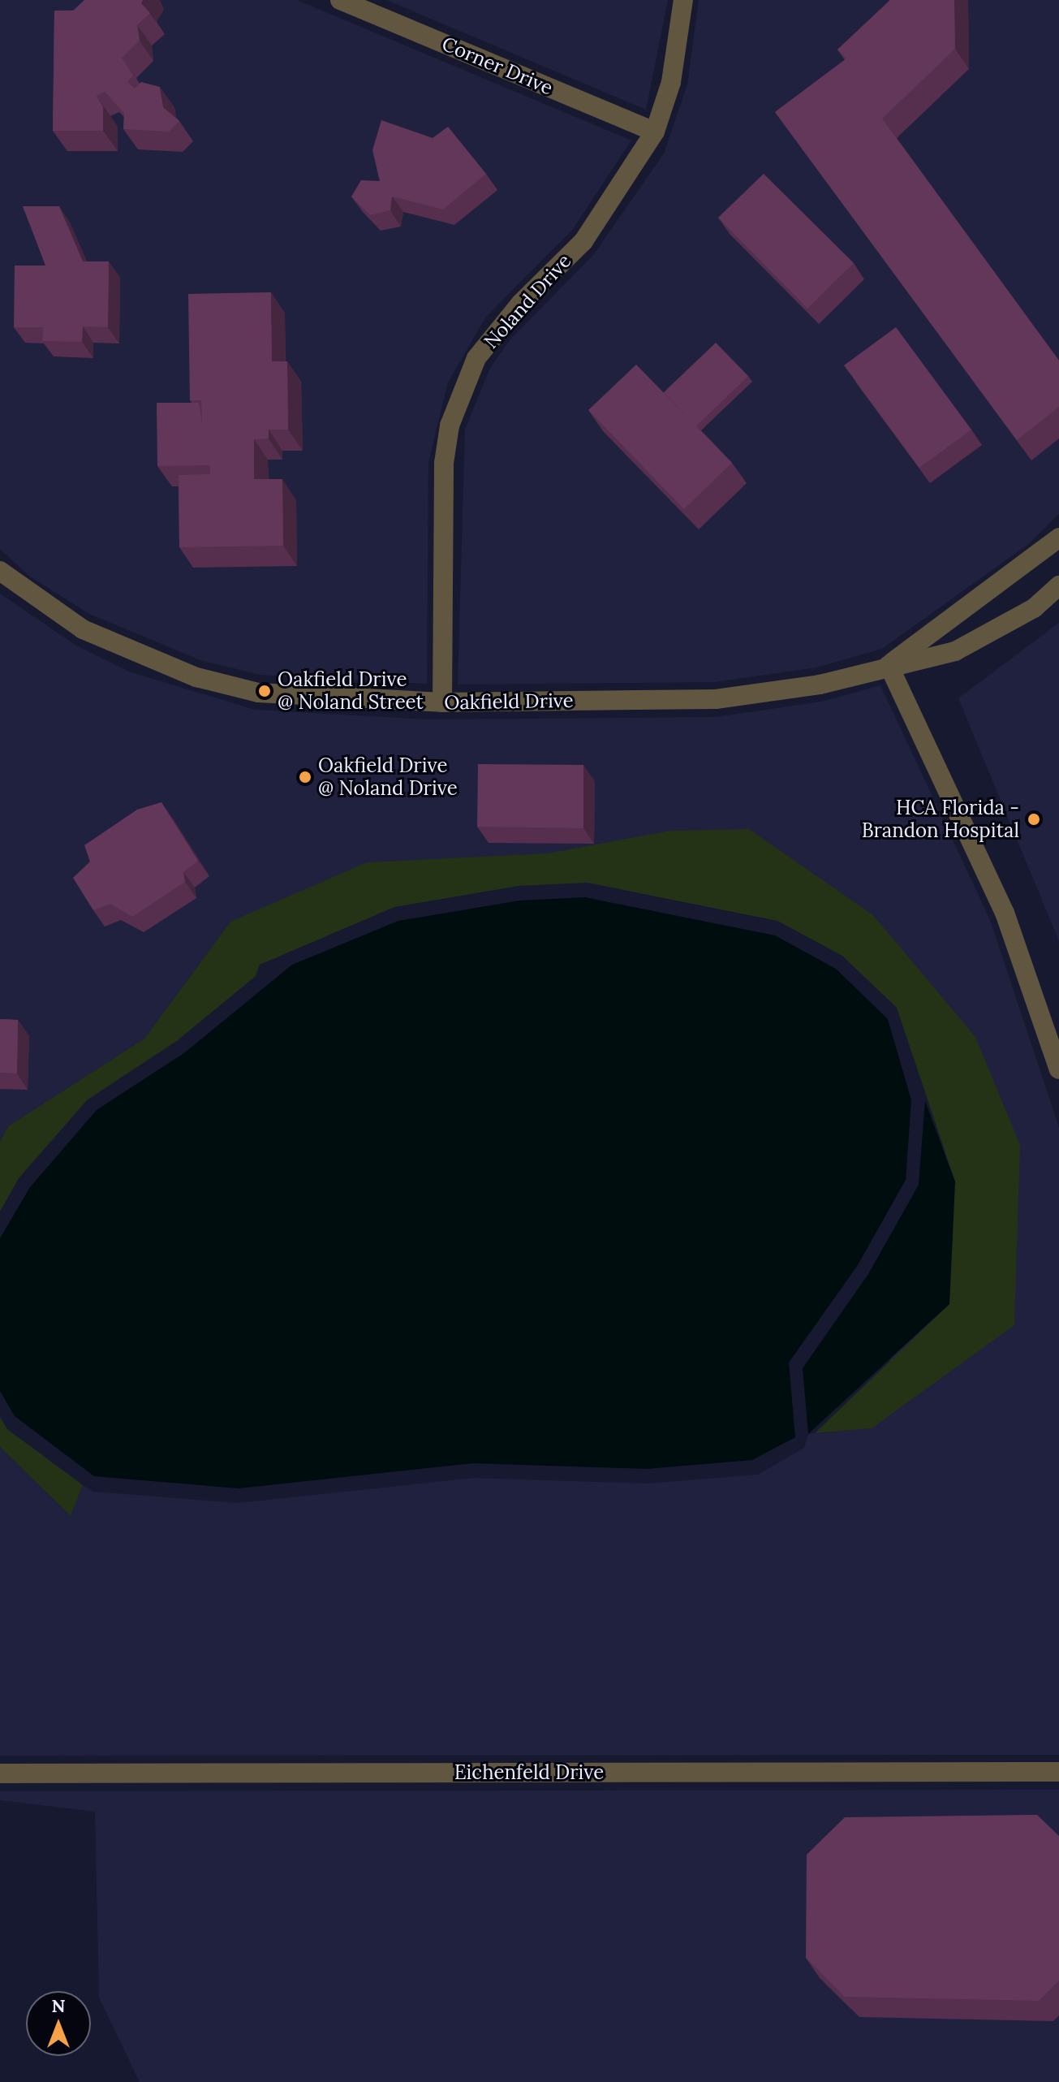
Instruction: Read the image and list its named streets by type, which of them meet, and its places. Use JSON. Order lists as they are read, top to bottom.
{
  "streets": {
    "street": [
      "Corner Drive",
      "Noland Drive",
      "Oakfield Drive",
      "Eichenfeld Drive"
    ]
  },
  "crossings": [
    ["Corner Drive", "Noland Drive"],
    ["Noland Drive", "Oakfield Drive"]
  ],
  "places": ["Oakfield Drive @ Noland Street", "Oakfield Drive @ Noland Drive", "HCA Florida - Brandon Hospital"],
  "north": "top"
}
